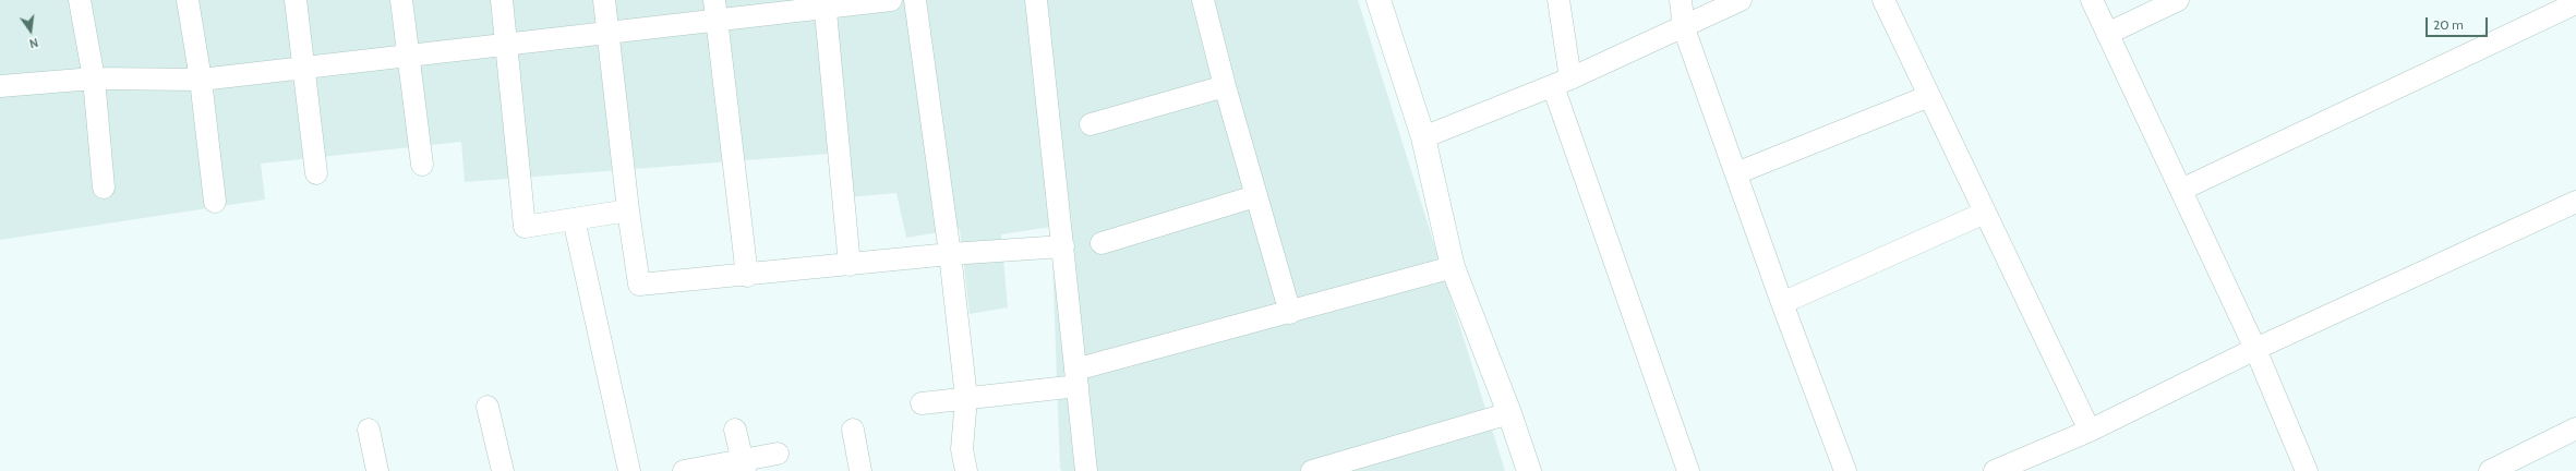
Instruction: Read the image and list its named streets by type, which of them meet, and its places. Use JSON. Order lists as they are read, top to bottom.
{
  "scale_bar": "20 m",
  "north": "bottom"
}
